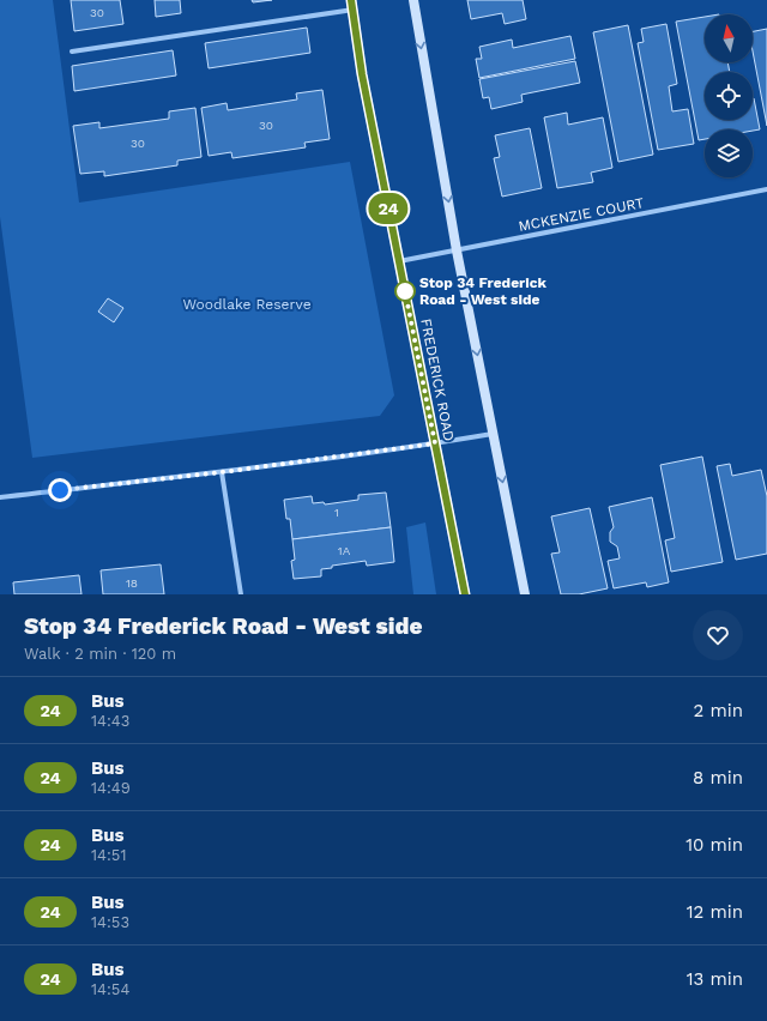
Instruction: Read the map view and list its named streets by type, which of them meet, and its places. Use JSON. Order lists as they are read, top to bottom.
{
  "streets": {
    "main road": ["FREDERICK ROAD"],
    "street": ["MCKENZIE COURT"]
  },
  "crossings": [
    ["MCKENZIE COURT", "FREDERICK ROAD"]
  ],
  "parks": ["Woodlake Reserve"],
  "places": ["Stop 34 Frederick Road - West side"],
  "lines": ["bus line 24"],
  "house_numbers": [
    "30",
    "30",
    "30",
    "1",
    "1A",
    "18"
  ],
  "north": "top",
  "page": {
    "on_map": "24",
    "heading": ["Stop 34 Frederick Road - West side", "Walk · 2 min · 120 m"],
    "list": [
      {
        "mark": "24",
        "name": "Bus",
        "note": "14:43",
        "value": "2 min"
      },
      {
        "mark": "24",
        "name": "Bus",
        "note": "14:49",
        "value": "8 min"
      },
      {
        "mark": "24",
        "name": "Bus",
        "note": "14:51",
        "value": "10 min"
      },
      {
        "mark": "24",
        "name": "Bus",
        "note": "14:53",
        "value": "12 min"
      },
      {
        "mark": "24",
        "name": "Bus",
        "note": "14:54",
        "value": "13 min"
      }
    ]
  }
}
